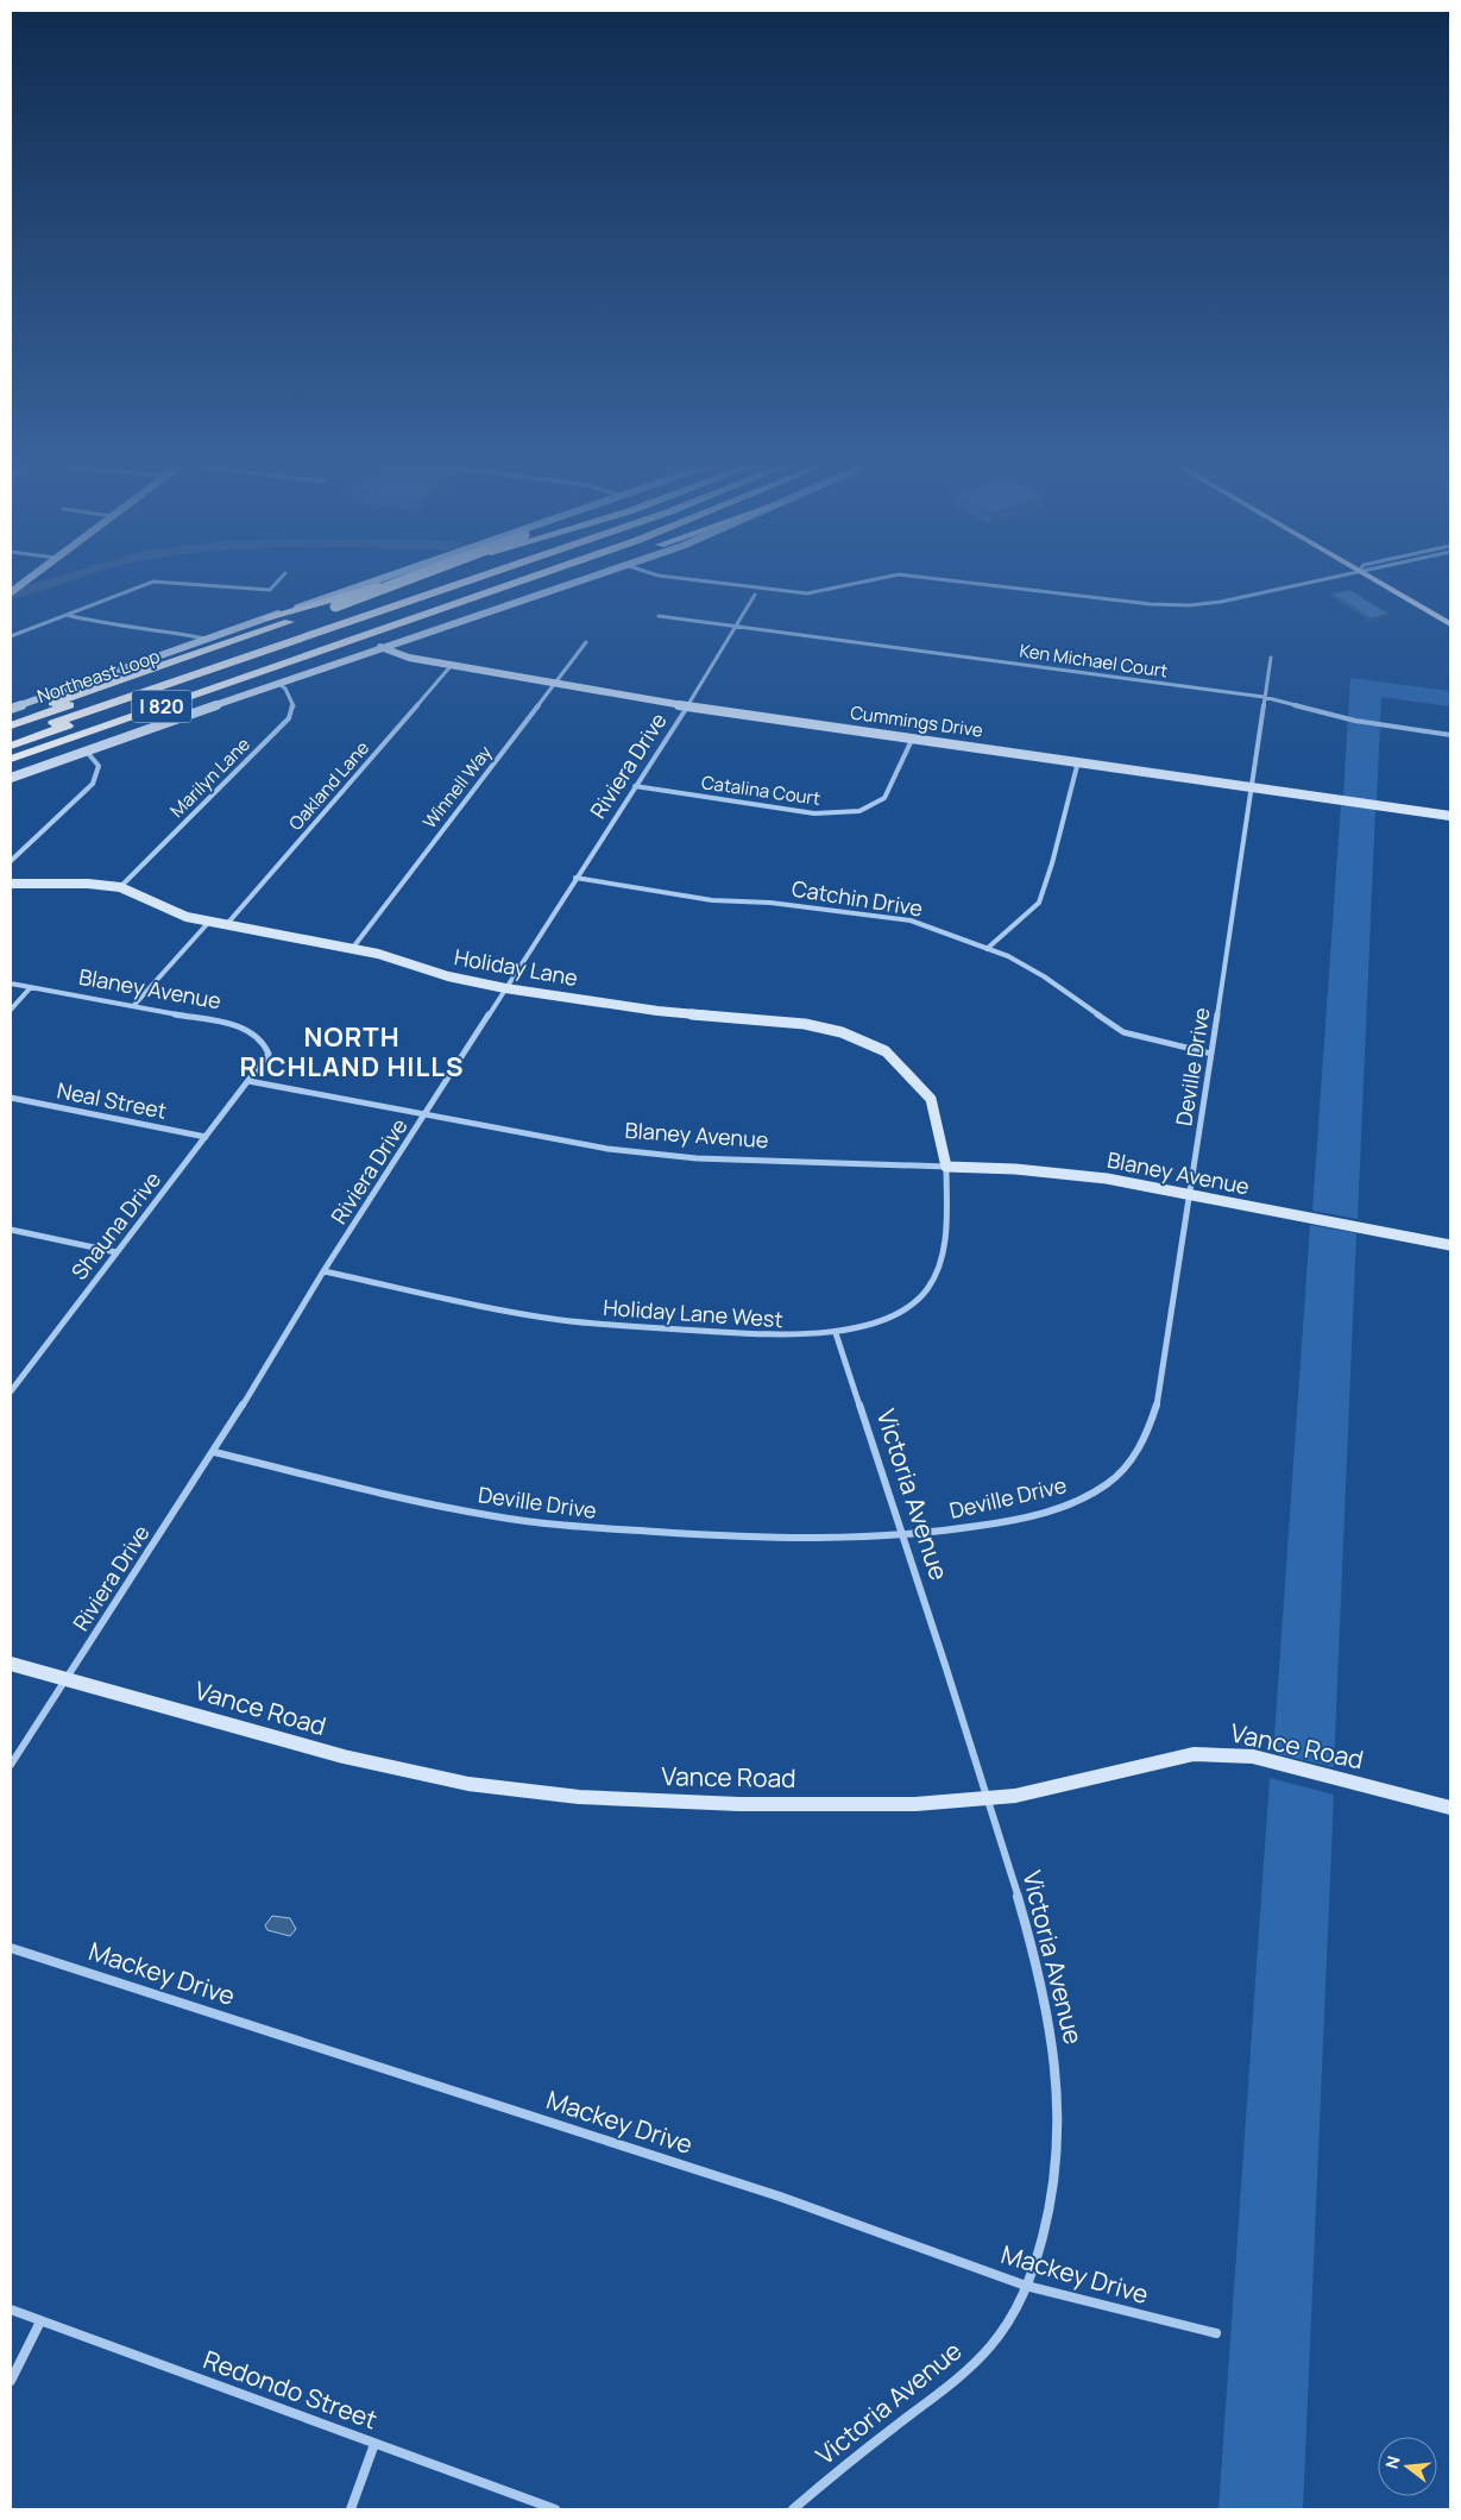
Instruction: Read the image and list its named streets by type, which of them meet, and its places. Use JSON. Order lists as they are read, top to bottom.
{
  "streets": {
    "highway": ["Northeast Loop", "I 820"],
    "street": [
      "Ken Michael Court",
      "Cummings Drive",
      "Riviera Drive",
      "Marilyn Lane",
      "Oakland Lane",
      "Winnell Way",
      "Catalina Court",
      "Catchin Drive",
      "Holiday Lane",
      "Blaney Avenue",
      "Deville Drive",
      "Neal Street",
      "Shauna Drive",
      "Holiday Lane West",
      "Victoria Avenue",
      "Vance Road",
      "Mackey Drive",
      "Redondo Street"
    ]
  },
  "crossings": [
    ["Ken Michael Court", "Riviera Drive"],
    ["Ken Michael Court", "Deville Drive"],
    ["Cummings Drive", "Riviera Drive"],
    ["Cummings Drive", "Oakland Lane"],
    ["Cummings Drive", "Winnell Way"],
    ["Cummings Drive", "Catalina Court"],
    ["Cummings Drive", "Deville Drive"],
    ["Riviera Drive", "Catalina Court"],
    ["Riviera Drive", "Catchin Drive"],
    ["Riviera Drive", "Holiday Lane"],
    ["Riviera Drive", "Blaney Avenue"],
    ["Riviera Drive", "Deville Drive"],
    ["Riviera Drive", "Holiday Lane West"],
    ["Riviera Drive", "Vance Road"],
    ["Marilyn Lane", "Holiday Lane"],
    ["Oakland Lane", "Holiday Lane"],
    ["Winnell Way", "Holiday Lane"],
    ["Catchin Drive", "Deville Drive"],
    ["Holiday Lane", "Blaney Avenue"],
    ["Holiday Lane", "Holiday Lane West"],
    ["Blaney Avenue", "Deville Drive"],
    ["Blaney Avenue", "Shauna Drive"],
    ["Blaney Avenue", "Holiday Lane West"],
    ["Deville Drive", "Victoria Avenue"],
    ["Neal Street", "Shauna Drive"],
    ["Holiday Lane West", "Victoria Avenue"],
    ["Victoria Avenue", "Vance Road"],
    ["Victoria Avenue", "Mackey Drive"]
  ],
  "districts": ["NORTH RICHLAND HILLS"],
  "north": "left"
}
